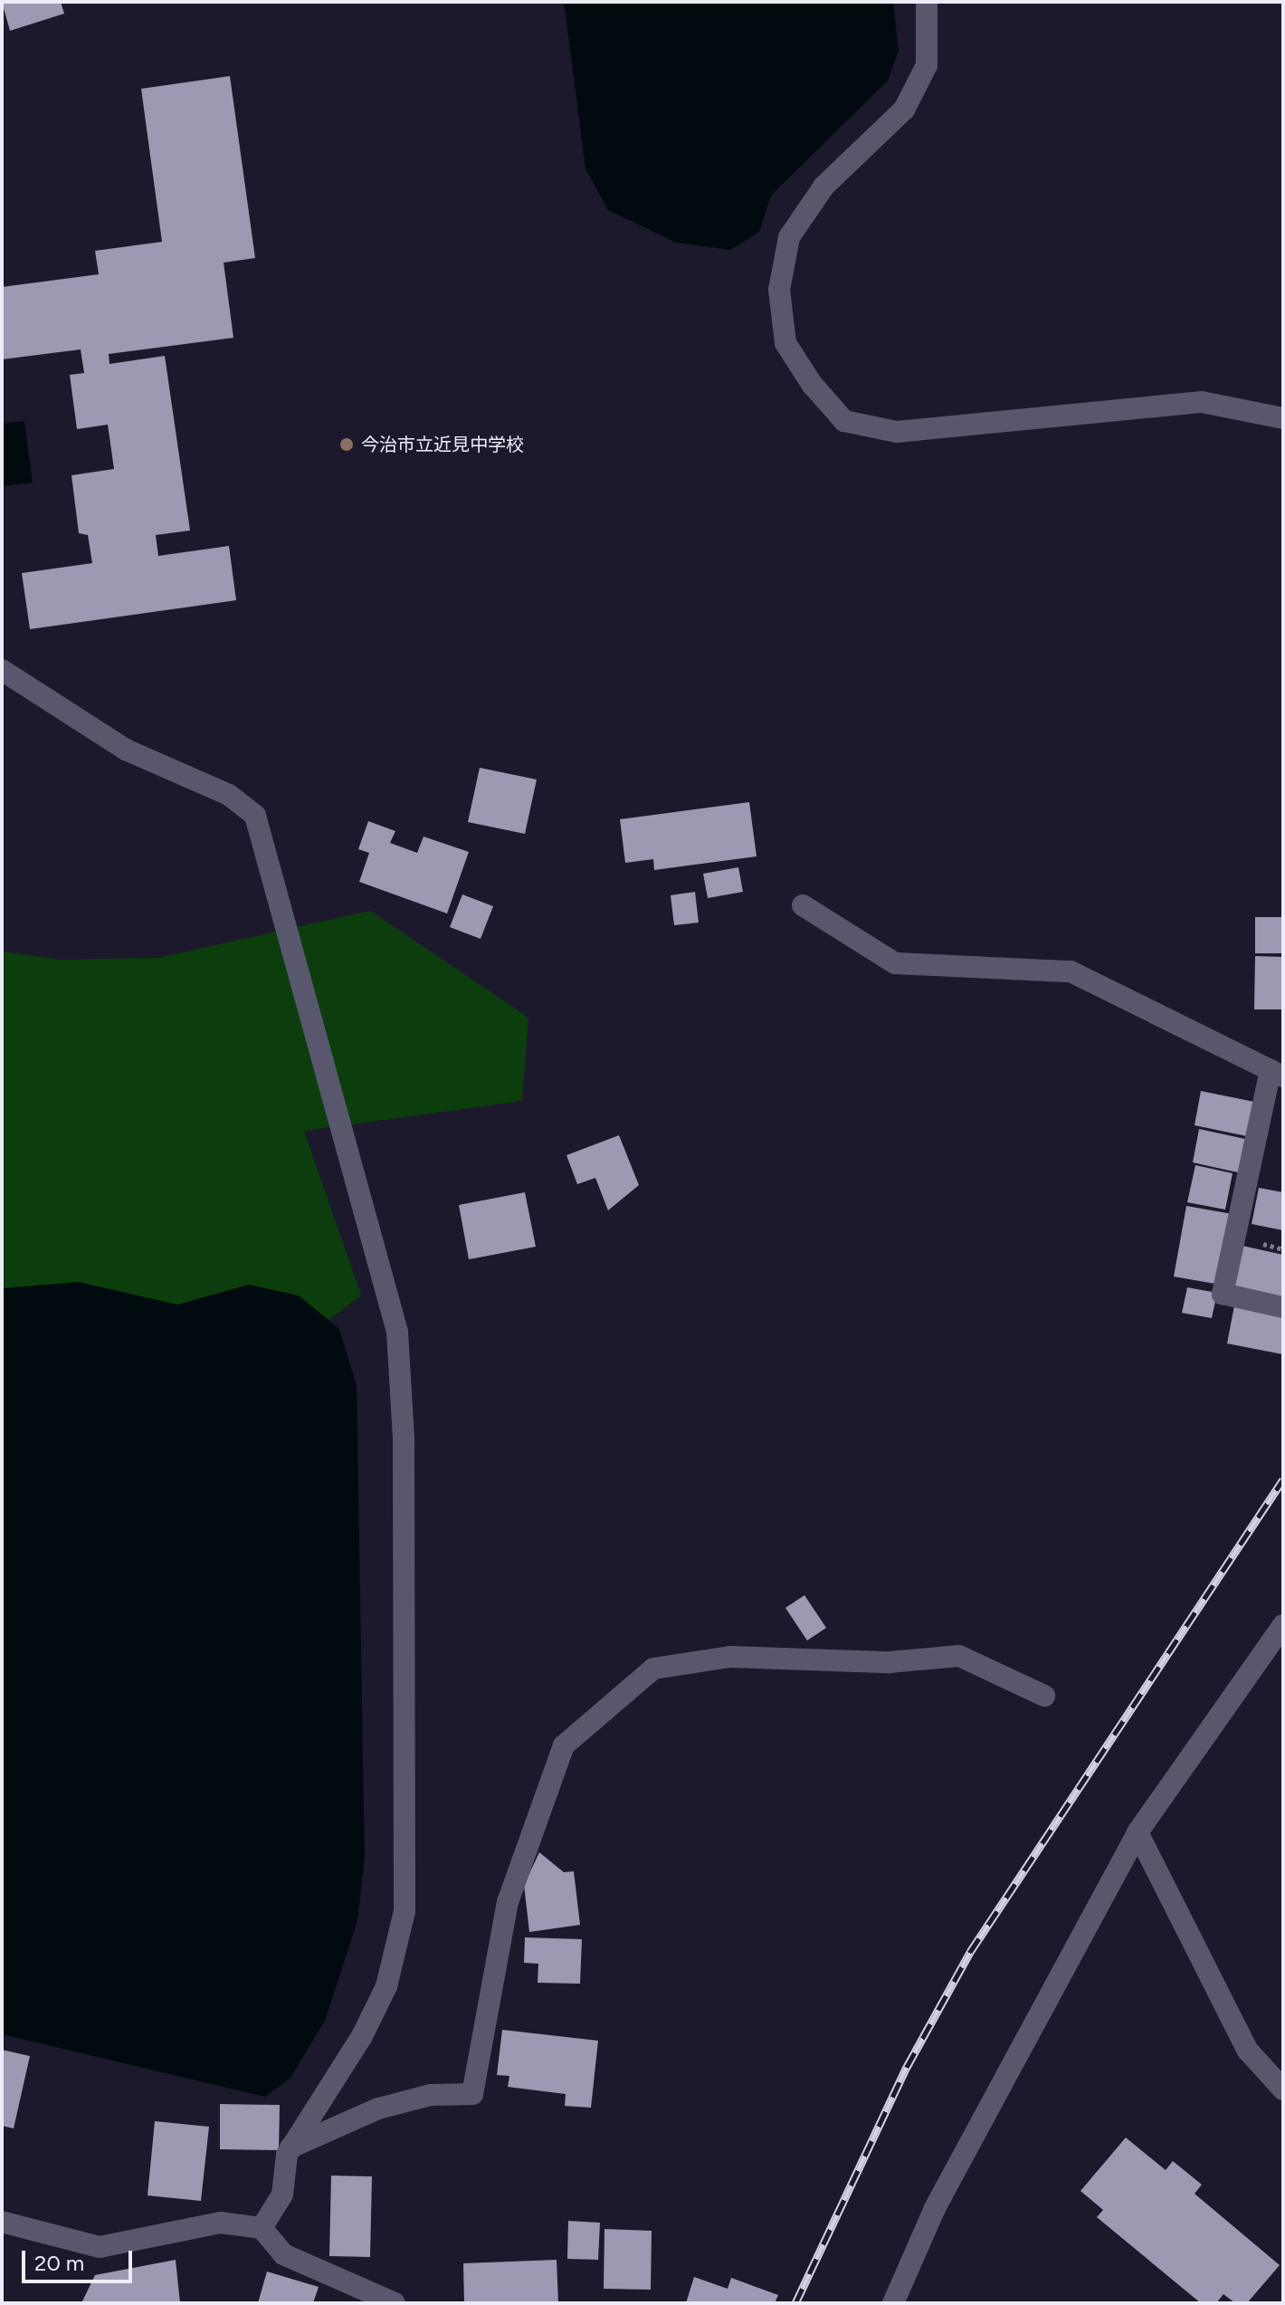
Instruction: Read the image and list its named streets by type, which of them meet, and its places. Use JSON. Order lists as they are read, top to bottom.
{
  "places": ["今治市立近見中学校"],
  "scale_bar": "20 m"
}
